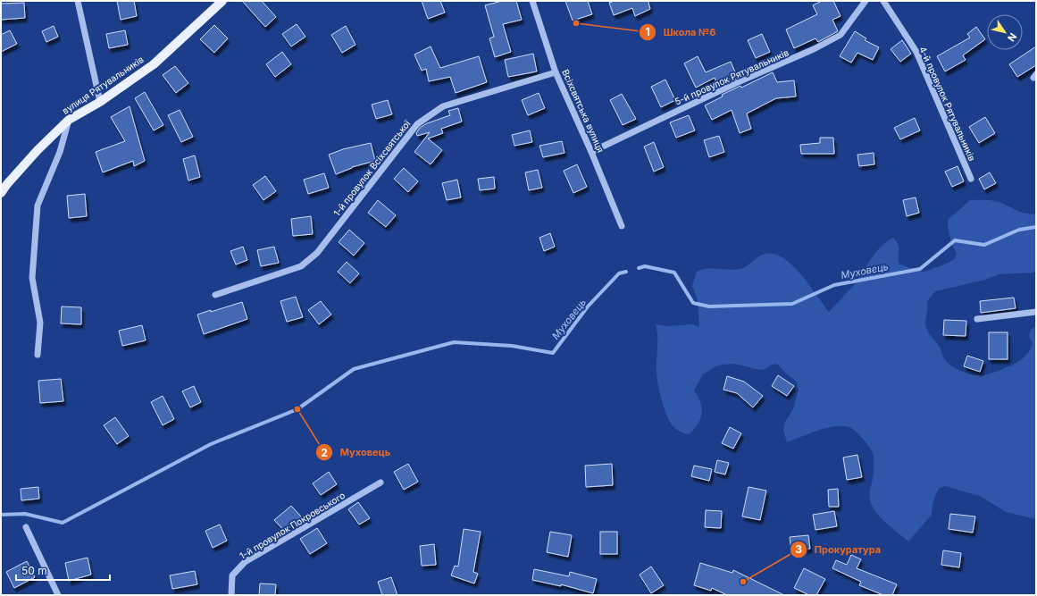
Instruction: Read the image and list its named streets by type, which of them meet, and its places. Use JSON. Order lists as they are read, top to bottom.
{
  "streets": {
    "main road": ["вулиця Рятувальників"],
    "street": [
      "5-й провулок Рятувальників",
      "4-й провулок Рятувальників",
      "Всіхсвятська вулиця",
      "1-й провулок Всіхсвятської",
      "1-й провулок Покровського"
    ]
  },
  "crossings": [
    ["5-й провулок Рятувальників", "Всіхсвятська вулиця"],
    ["Всіхсвятська вулиця", "1-й провулок Всіхсвятської"]
  ],
  "water": ["Муховець"],
  "places": ["Школа №6", "Муховець", "Прокуратура"],
  "scale_bar": "50 m",
  "north": "bottom right"
}
